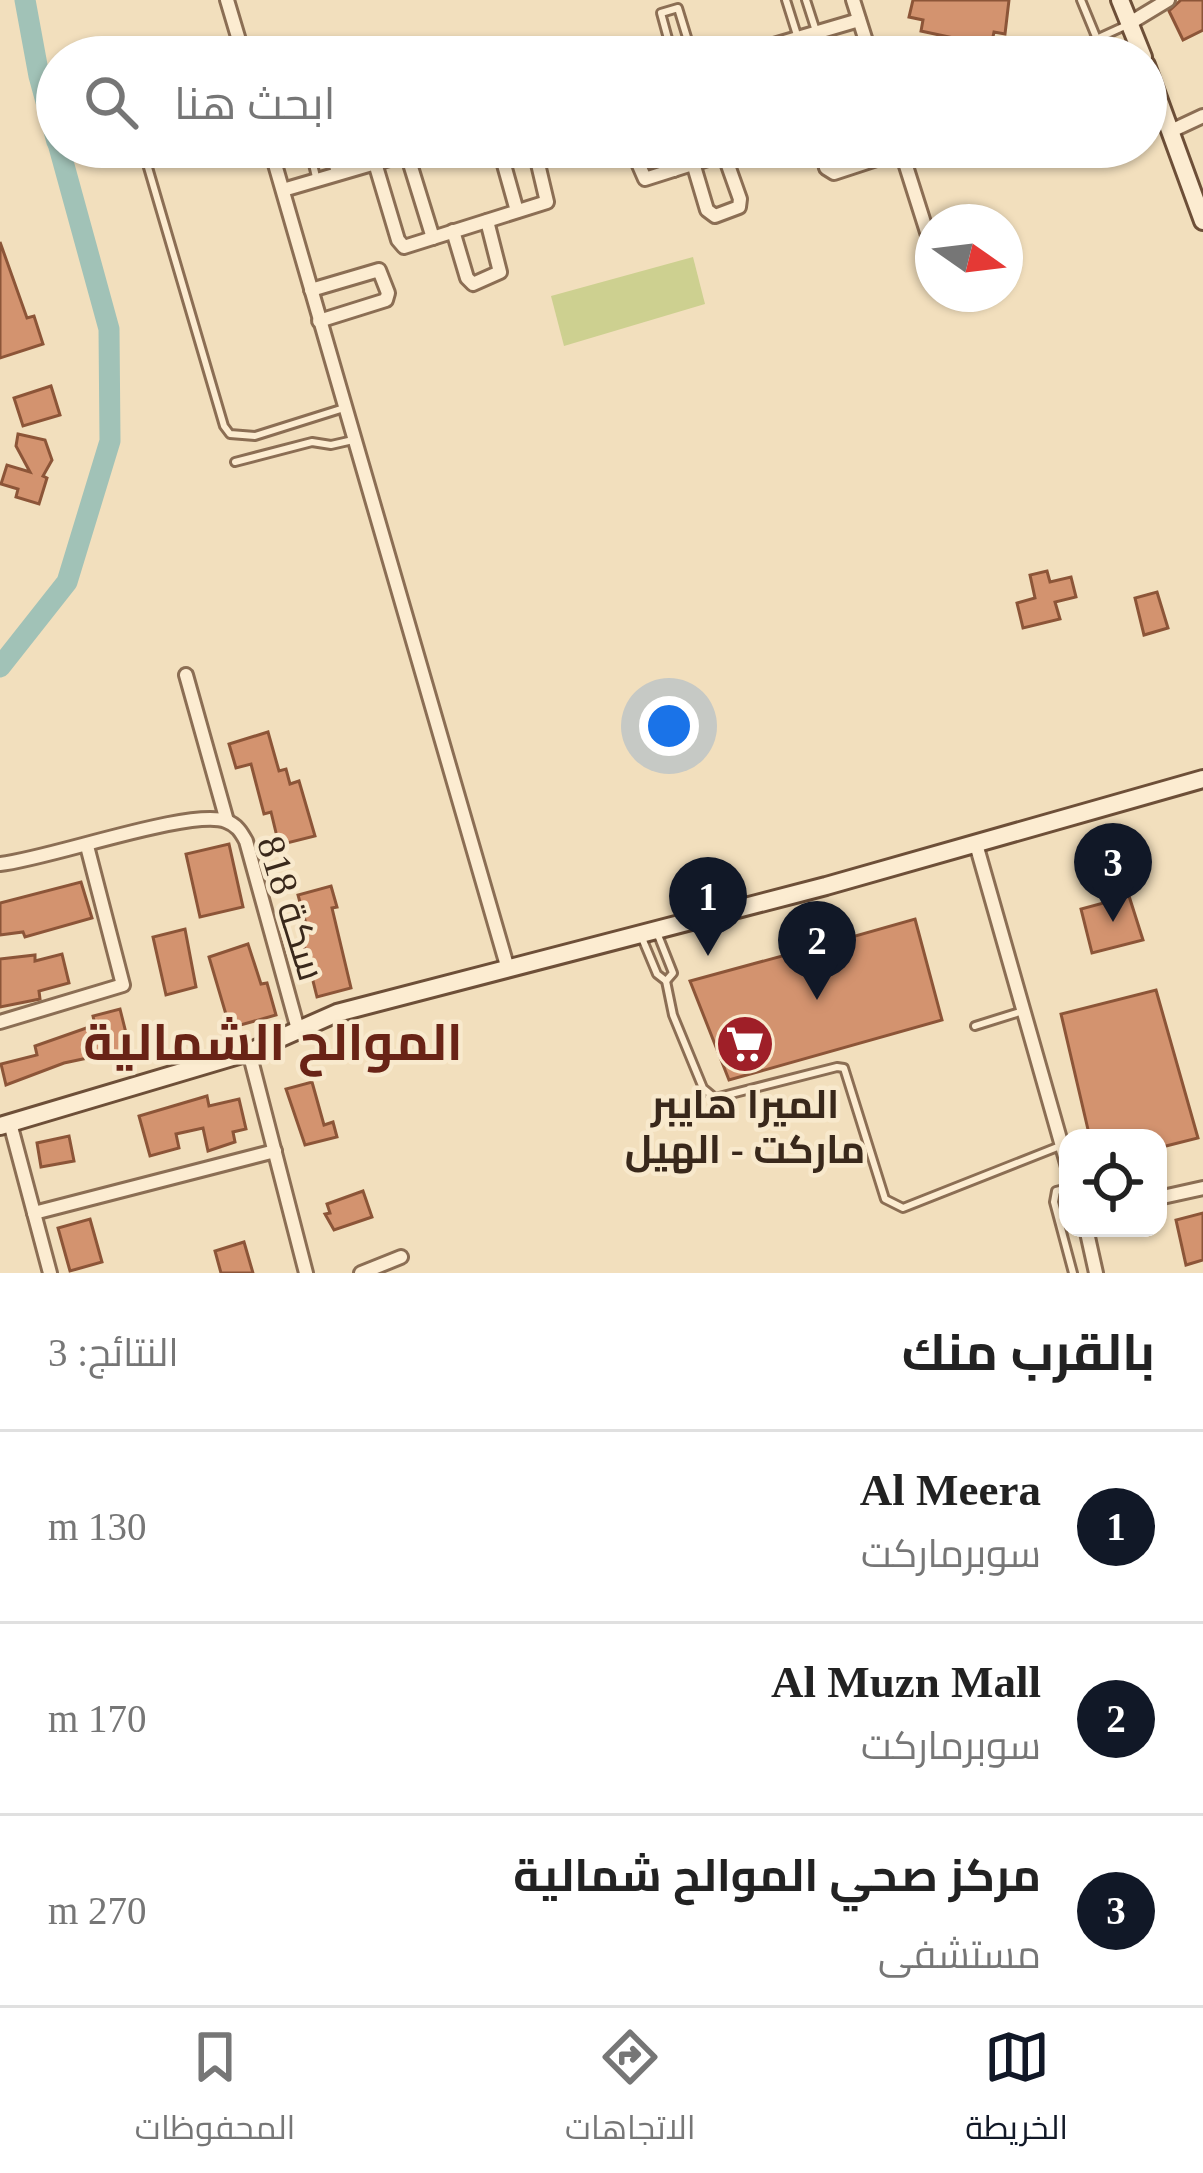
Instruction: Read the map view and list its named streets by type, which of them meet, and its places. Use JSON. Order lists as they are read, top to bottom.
{
  "streets": {
    "street": ["سكة 818"]
  },
  "districts": ["الموالح الشمالية"],
  "places": {
    "supermarket": ["الميرا هايبر ماركت - الهيل"]
  },
  "north": "right",
  "page": {
    "search": "ابحث هنا",
    "pins": ["3", "1", "2"],
    "heading": ["بالقرب منك", "النتائج: 3"],
    "list": [
      {
        "mark": "1",
        "name": "Al Meera",
        "note": "سوبرماركت",
        "value": "130 m"
      },
      {
        "mark": "2",
        "name": "Al Muzn Mall",
        "note": "سوبرماركت",
        "value": "170 m"
      },
      {
        "mark": "3",
        "name": "مركز صحي الموالح شمالية",
        "note": "مستشفى",
        "value": "270 m"
      }
    ],
    "nav": ["الخريطة", "الاتجاهات", "المحفوظات"]
  }
}
